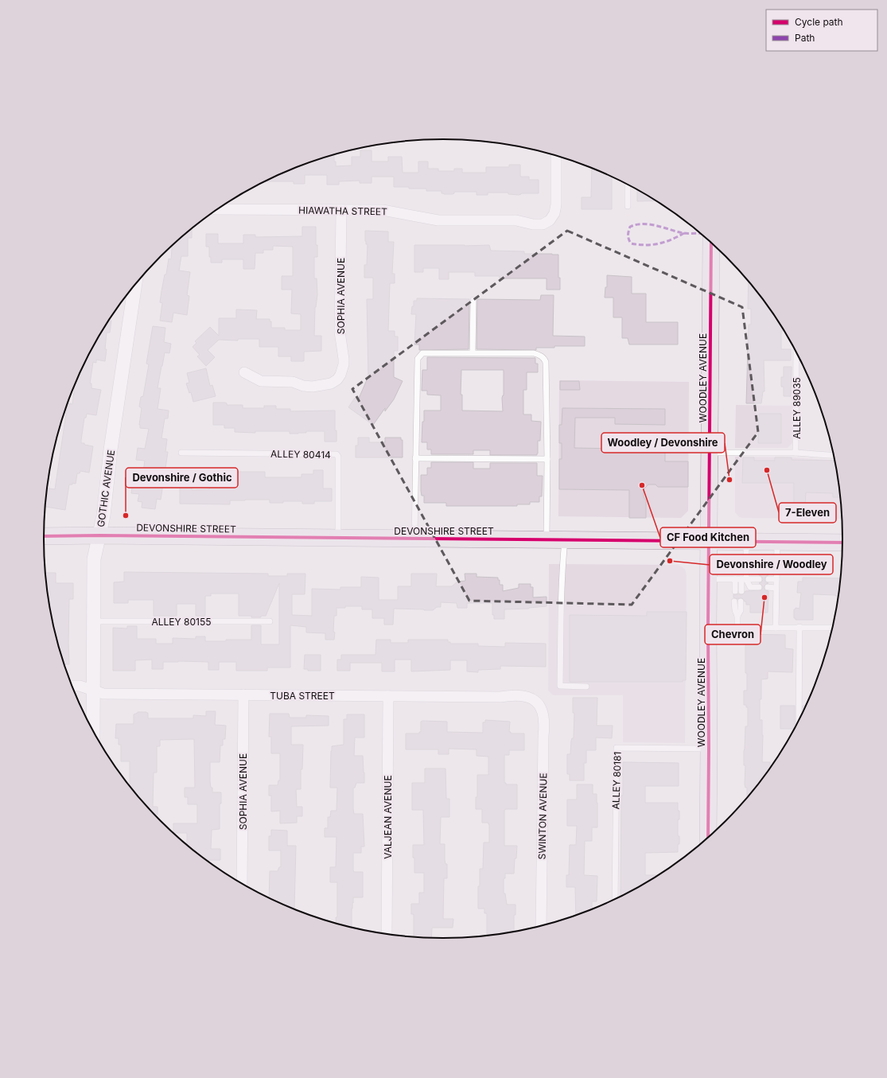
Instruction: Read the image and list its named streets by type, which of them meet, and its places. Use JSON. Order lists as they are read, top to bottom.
{
  "streets": {
    "main road": ["WOODLEY AVENUE", "DEVONSHIRE STREET"],
    "street": [
      "HIAWATHA STREET",
      "SOPHIA AVENUE",
      "GOTHIC AVENUE",
      "TUBA STREET",
      "SWINTON AVENUE",
      "VALJEAN AVENUE"
    ],
    "lane": [
      "ALLEY 89035",
      "ALLEY 80414",
      "ALLEY 80155",
      "ALLEY 80181"
    ]
  },
  "crossings": [
    ["HIAWATHA STREET", "SOPHIA AVENUE"],
    ["SOPHIA AVENUE", "TUBA STREET"],
    ["WOODLEY AVENUE", "DEVONSHIRE STREET"],
    ["WOODLEY AVENUE", "ALLEY 80181"],
    ["ALLEY 80414", "DEVONSHIRE STREET"],
    ["GOTHIC AVENUE", "DEVONSHIRE STREET"],
    ["GOTHIC AVENUE", "ALLEY 80155"],
    ["GOTHIC AVENUE", "TUBA STREET"],
    ["TUBA STREET", "SWINTON AVENUE"],
    ["TUBA STREET", "VALJEAN AVENUE"]
  ],
  "places": [
    "7-Eleven",
    "Woodley / Devonshire",
    "CF Food Kitchen",
    "Devonshire / Gothic",
    "Devonshire / Woodley",
    "Chevron"
  ],
  "legend": ["Cycle path", "Path"]
}
